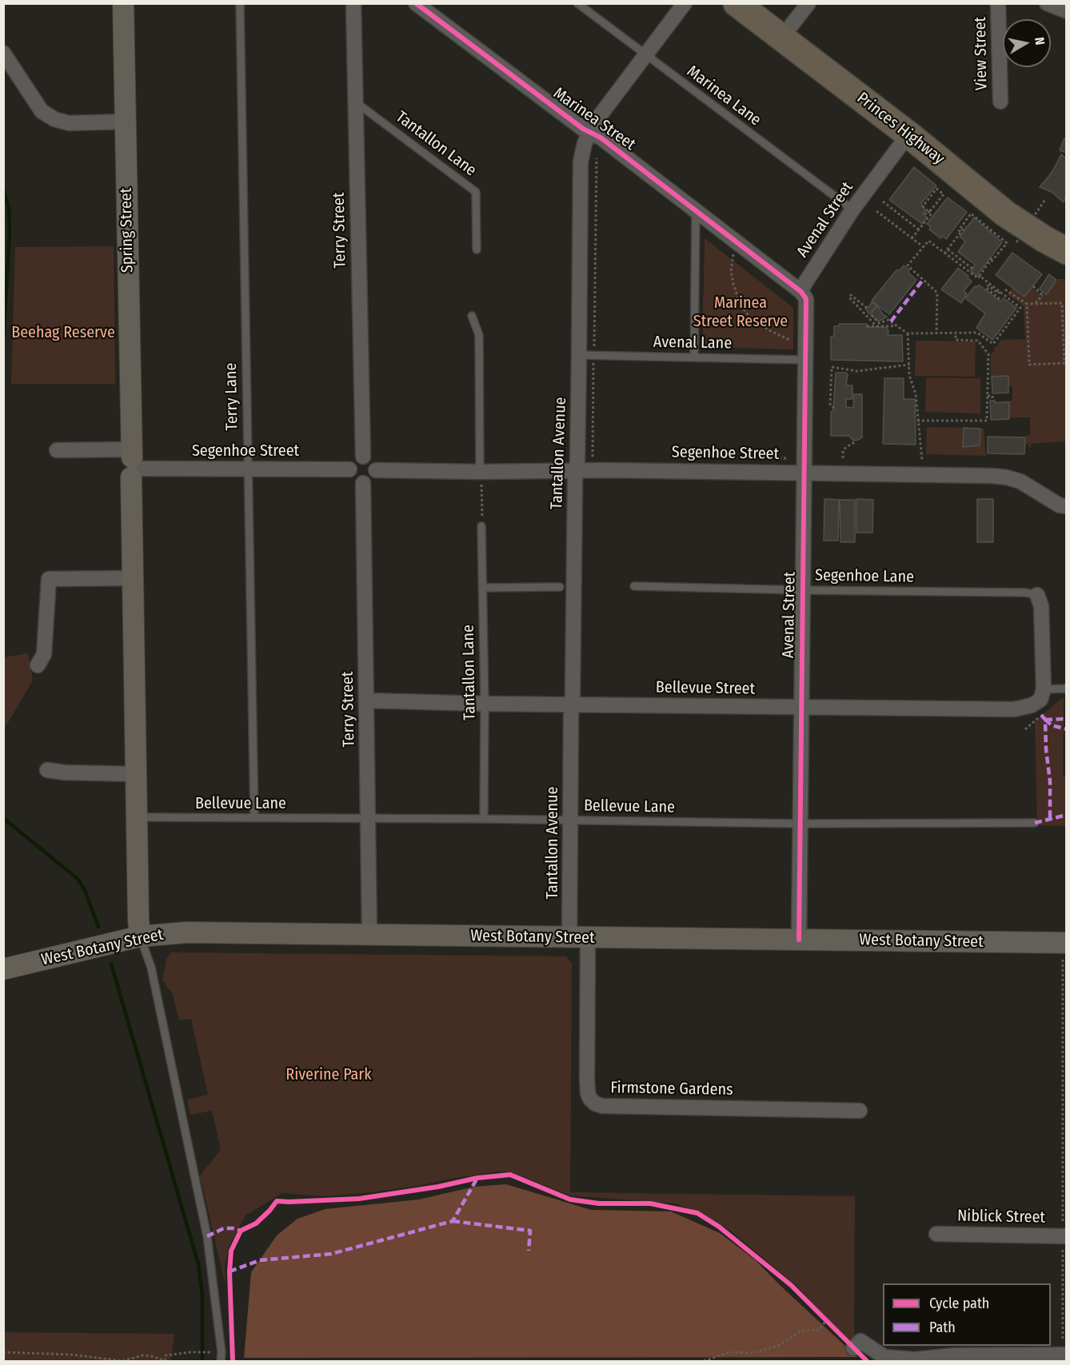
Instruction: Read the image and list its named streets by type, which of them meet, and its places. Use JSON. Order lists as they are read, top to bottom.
{
  "streets": {
    "highway": ["Princes Highway"],
    "main road": ["Spring Street", "West Botany Street"],
    "street": [
      "View Street",
      "Marinea Street",
      "Avenal Street",
      "Terry Street",
      "Segenhoe Street",
      "Tantallon Avenue",
      "Bellevue Street",
      "Firmstone Gardens",
      "Niblick Street"
    ],
    "lane": [
      "Marinea Lane",
      "Tantallon Lane",
      "Avenal Lane",
      "Terry Lane",
      "Segenhoe Lane",
      "Bellevue Lane"
    ]
  },
  "crossings": [
    ["Marinea Lane", "Avenal Street"],
    ["Marinea Lane", "Tantallon Avenue"],
    ["Marinea Street", "Avenal Street"],
    ["Marinea Street", "Tantallon Avenue"],
    ["Princes Highway", "Avenal Street"],
    ["Tantallon Lane", "Terry Street"],
    ["Tantallon Lane", "Bellevue Street"],
    ["Tantallon Lane", "Bellevue Lane"],
    ["Avenal Street", "Avenal Lane"],
    ["Avenal Street", "Segenhoe Street"],
    ["Avenal Street", "Segenhoe Lane"],
    ["Avenal Street", "Bellevue Street"],
    ["Avenal Street", "Bellevue Lane"],
    ["Avenal Street", "West Botany Street"],
    ["Spring Street", "Segenhoe Street"],
    ["Spring Street", "Bellevue Lane"],
    ["Spring Street", "West Botany Street"],
    ["Terry Street", "Segenhoe Street"],
    ["Terry Street", "Bellevue Street"],
    ["Terry Street", "Bellevue Lane"],
    ["Terry Street", "West Botany Street"],
    ["Avenal Lane", "Tantallon Avenue"],
    ["Terry Lane", "Segenhoe Street"],
    ["Terry Lane", "Bellevue Lane"],
    ["Segenhoe Street", "Tantallon Avenue"],
    ["Tantallon Avenue", "Bellevue Street"],
    ["Tantallon Avenue", "Bellevue Lane"],
    ["Tantallon Avenue", "West Botany Street"],
    ["Tantallon Avenue", "Firmstone Gardens"],
    ["West Botany Street", "Firmstone Gardens"]
  ],
  "parks": ["Marinea Street Reserve", "Beehag Reserve", "Riverine Park"],
  "legend": ["Cycle path", "Path"],
  "north": "right"
}
